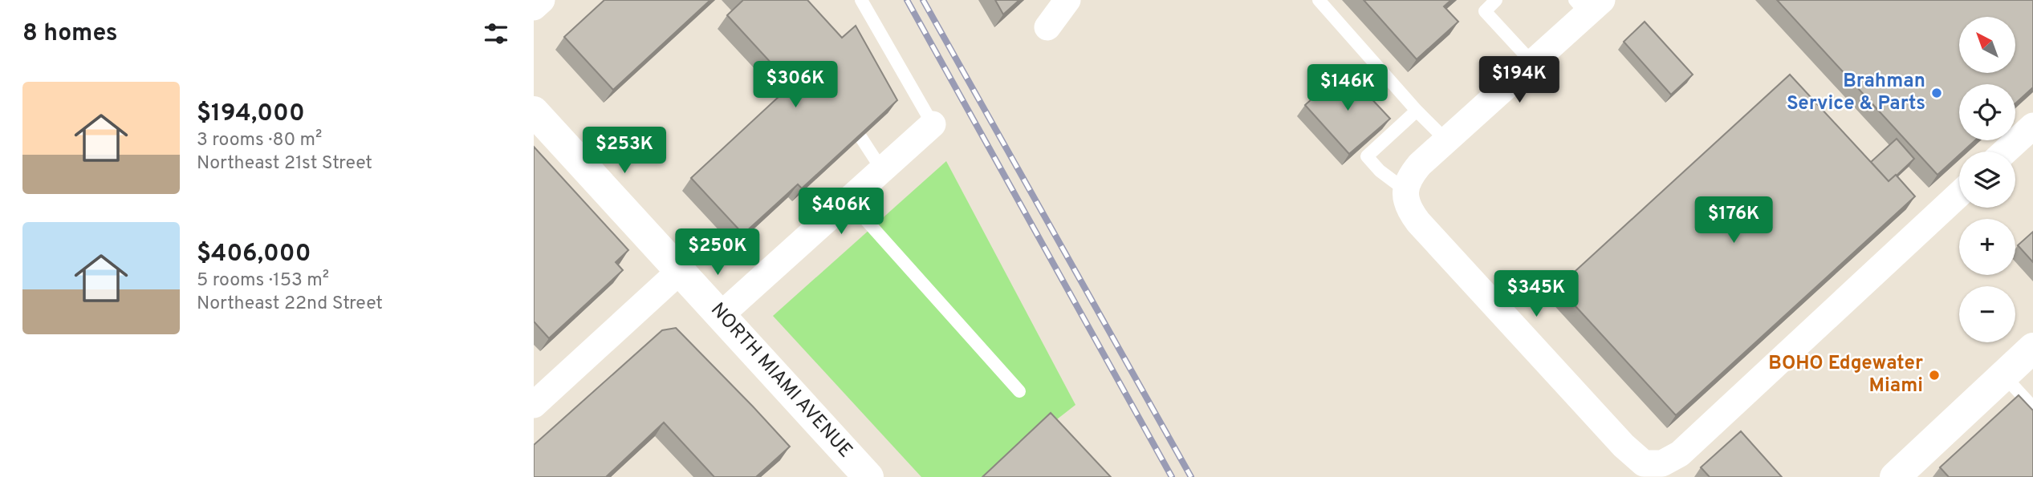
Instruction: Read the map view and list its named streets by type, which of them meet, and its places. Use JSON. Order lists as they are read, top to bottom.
{
  "streets": {
    "main road": ["NORTH MIAMI AVENUE"]
  },
  "places": ["Brahman Service & Parts", "BOHO Edgewater Miami"],
  "north": "top left",
  "page": {
    "heading": "8 homes",
    "map_buttons": ["+", "−"],
    "price": [
      "$194K",
      "$306K",
      "$146K",
      "$253K",
      "$406K",
      "$176K",
      "$250K",
      "$345K"
    ],
    "list": [
      {
        "name": "$194,000",
        "note": "3 rooms · 80 m² · Northeast 21st Street"
      },
      {
        "name": "$406,000",
        "note": "5 rooms · 153 m² · Northeast 22nd Street"
      }
    ]
  }
}
